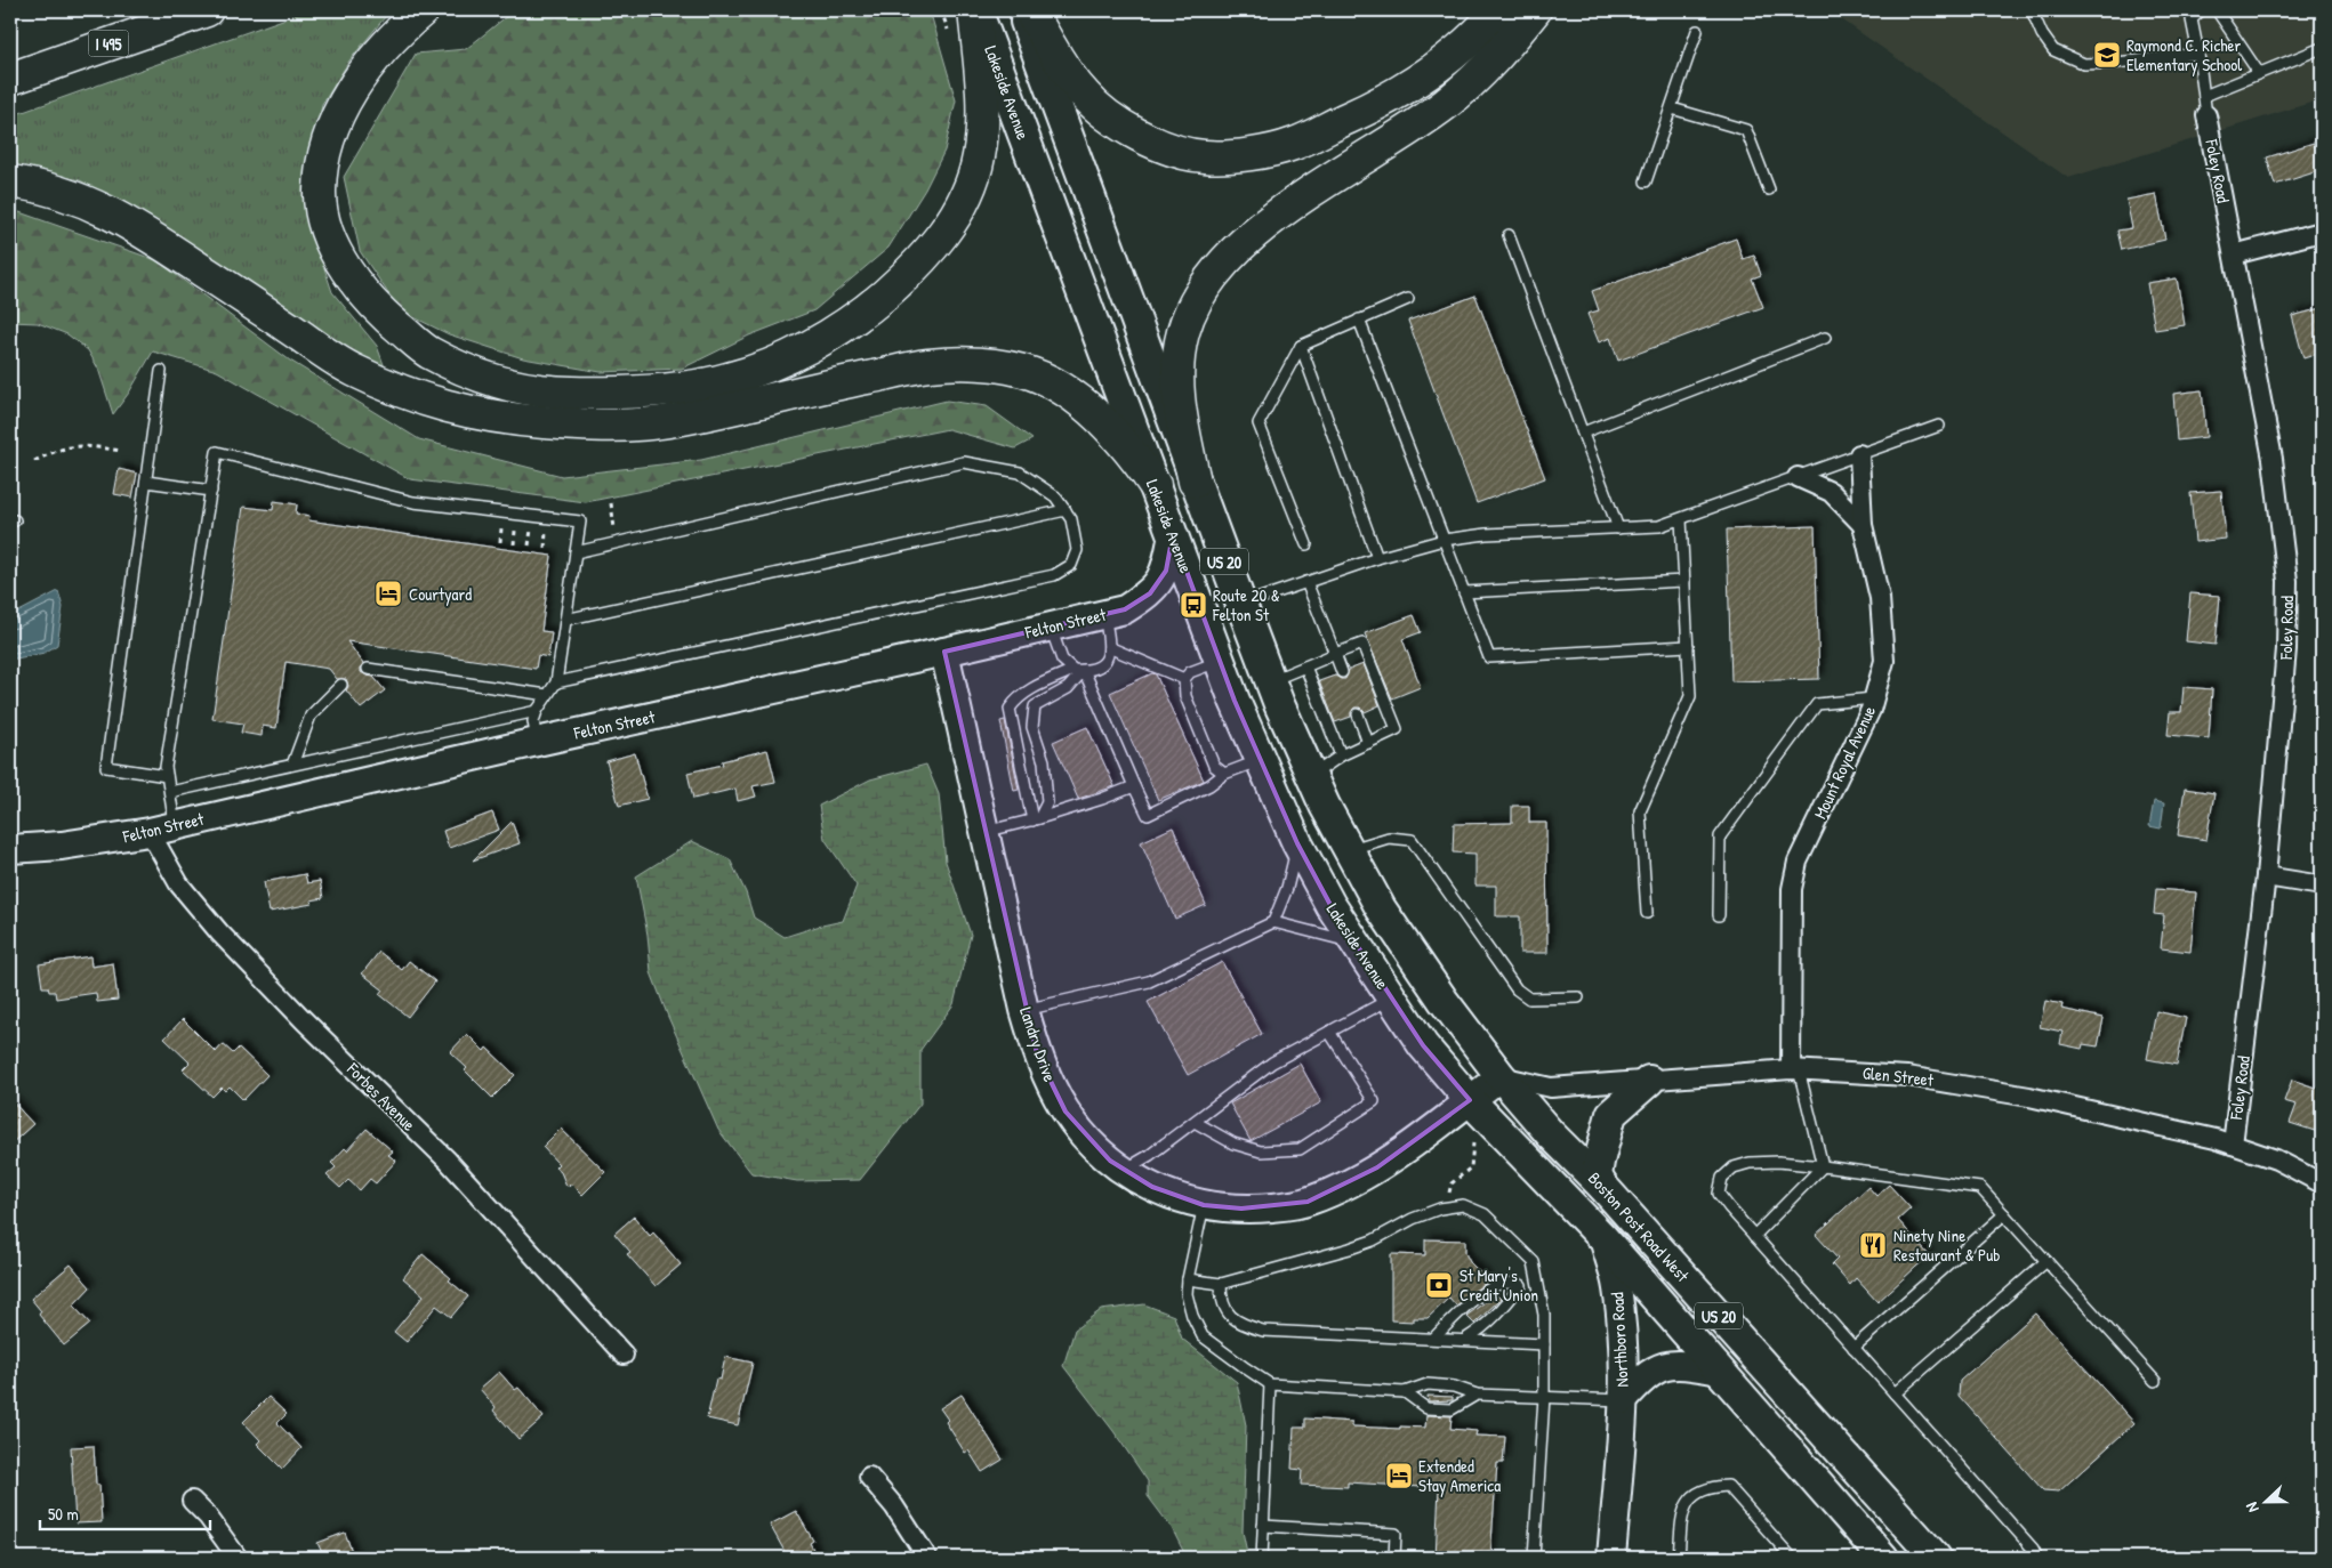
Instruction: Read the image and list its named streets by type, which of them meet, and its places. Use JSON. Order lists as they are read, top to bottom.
{
  "streets": {
    "highway": ["I 495"],
    "main road": ["Lakeside Avenue", "US 20", "Boston Post Road West"],
    "street": [
      "Foley Road",
      "Felton Street",
      "Mount Royal Avenue",
      "Landry Drive",
      "Glen Street",
      "Forbes Avenue",
      "Northboro Road"
    ]
  },
  "crossings": [
    ["Lakeside Avenue", "Felton Street"],
    ["Lakeside Avenue", "Landry Drive"],
    ["Lakeside Avenue", "Boston Post Road West"],
    ["Foley Road", "Glen Street"],
    ["US 20", "Glen Street"],
    ["US 20", "Boston Post Road West"],
    ["Felton Street", "Landry Drive"],
    ["Felton Street", "Forbes Avenue"],
    ["Mount Royal Avenue", "Glen Street"],
    ["Landry Drive", "Boston Post Road West"],
    ["Glen Street", "Boston Post Road West"],
    ["Boston Post Road West", "Northboro Road"]
  ],
  "places": {
    "school or university": ["Raymond C. Richer Elementary School"],
    "hotel": ["Courtyard", "Extended Stay America"],
    "bus stop": ["Route 20 & Felton St"],
    "restaurant": ["Ninety Nine Restaurant & Pub"],
    "bank": ["St Mary's Credit Union"]
  },
  "scale_bar": "50 m",
  "north": "left"
}
